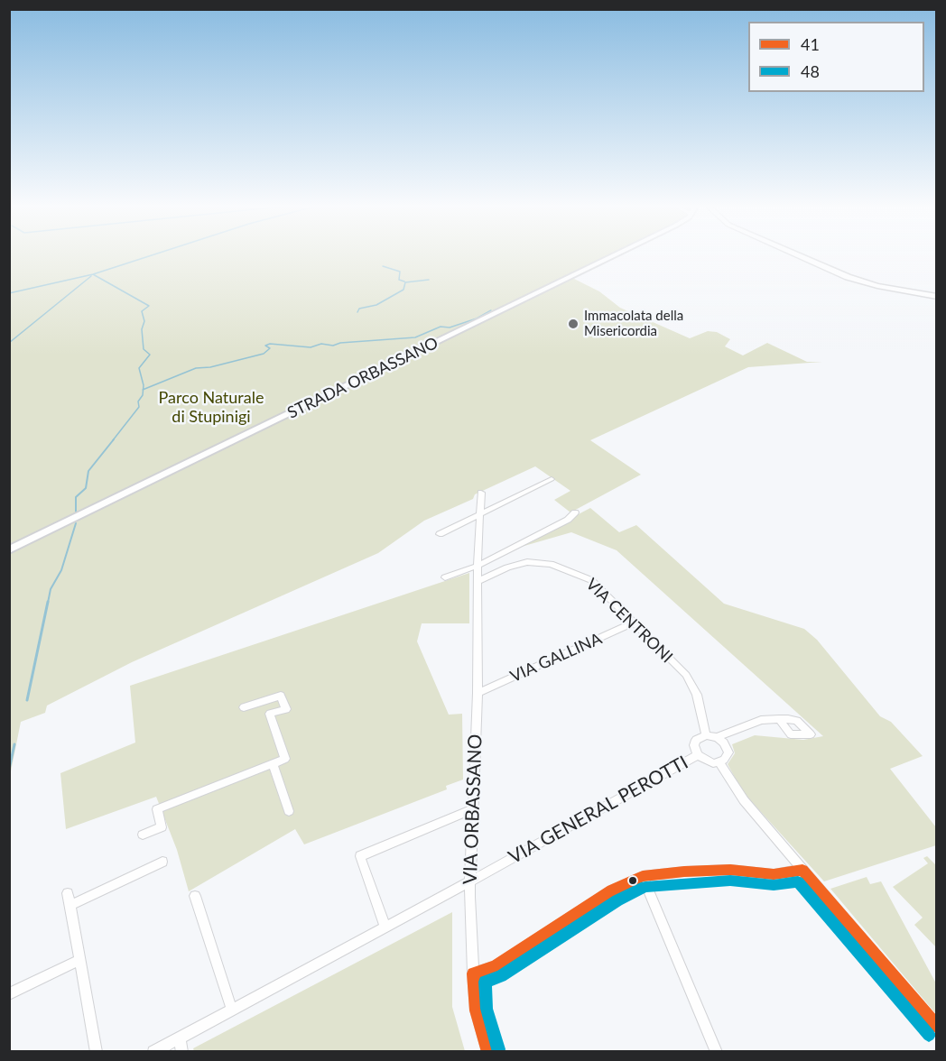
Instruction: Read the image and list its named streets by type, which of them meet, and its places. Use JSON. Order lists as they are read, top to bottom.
{
  "streets": {
    "main road": ["STRADA ORBASSANO"],
    "street": [
      "VIA CENTRONI",
      "VIA GALLINA",
      "VIA ORBASSANO",
      "VIA GENERAL PEROTTI"
    ]
  },
  "crossings": [
    ["VIA CENTRONI", "VIA GALLINA"],
    ["VIA CENTRONI", "VIA ORBASSANO"],
    ["VIA CENTRONI", "VIA GENERAL PEROTTI"],
    ["VIA GALLINA", "VIA ORBASSANO"],
    ["VIA ORBASSANO", "VIA GENERAL PEROTTI"]
  ],
  "parks": ["Parco Naturale di Stupinigi"],
  "places": ["Immacolata della Misericordia"],
  "lines": ["transit line 41", "transit line 48"],
  "legend": ["41", "48"]
}
